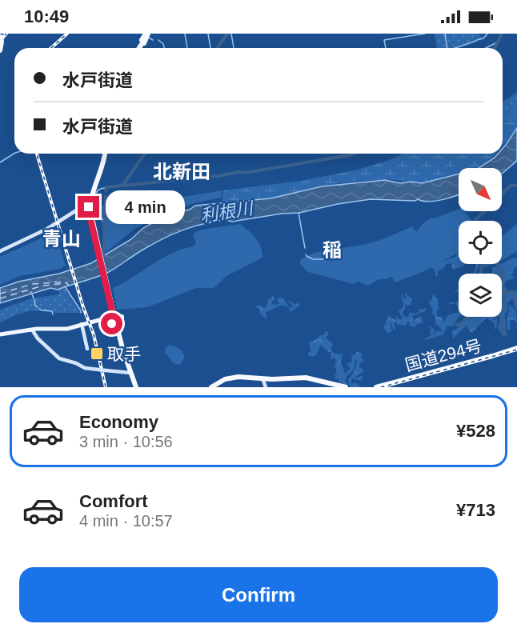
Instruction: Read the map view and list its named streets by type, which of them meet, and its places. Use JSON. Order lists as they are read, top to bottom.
{
  "streets": {
    "highway": ["国道294号"]
  },
  "districts": ["北新田", "青山", "稲"],
  "water": ["利根川"],
  "places": {
    "transit": ["取手"]
  },
  "north": "bottom right",
  "page": {
    "status": "10:49",
    "banner": ["水戸街道", "水戸街道"],
    "bubble": "4 min",
    "list": [
      {
        "name": "Economy",
        "note": "3 min · 10:56",
        "value": "¥528"
      },
      {
        "name": "Comfort",
        "note": "4 min · 10:57",
        "value": "¥713"
      }
    ],
    "buttons": "Confirm"
  }
}
